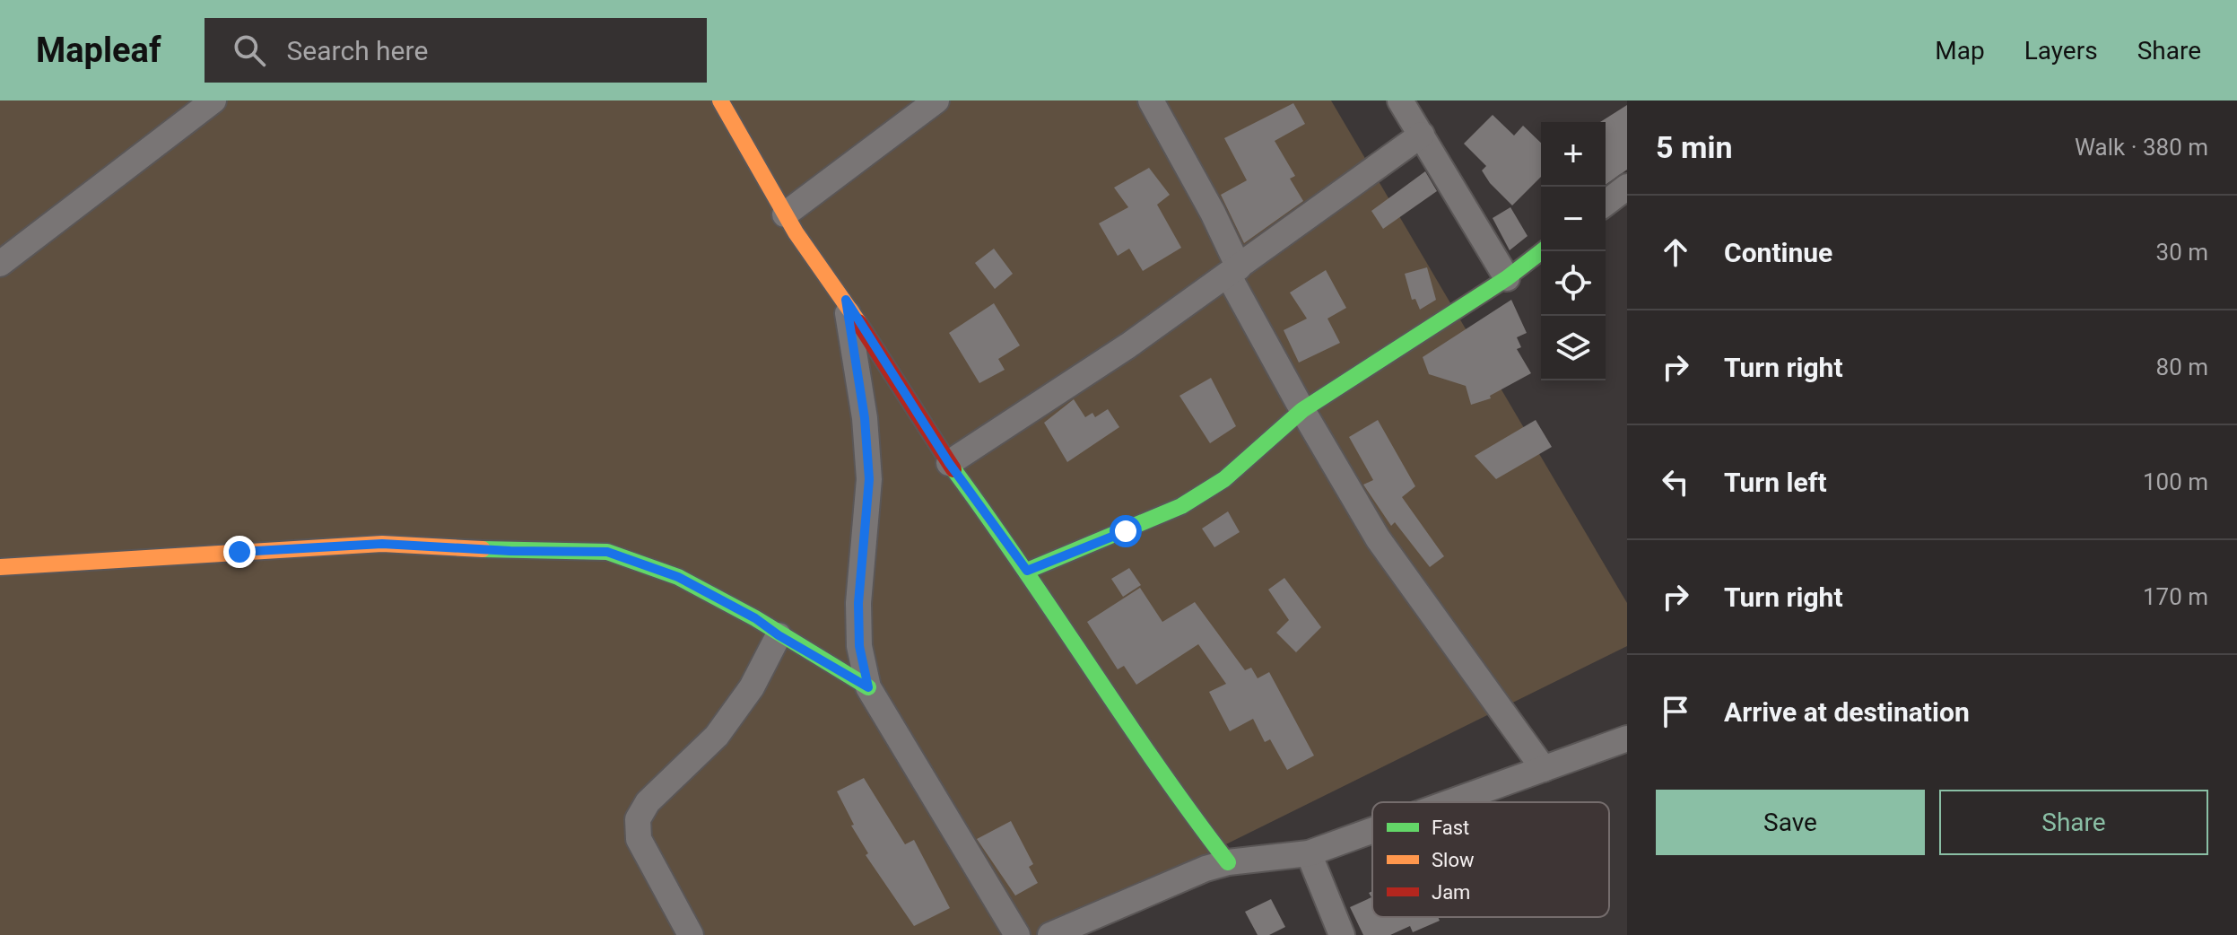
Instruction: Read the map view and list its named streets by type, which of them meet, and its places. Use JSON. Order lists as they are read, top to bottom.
{
  "legend": ["Fast", "Slow", "Jam"],
  "page": {
    "header": "Mapleaf",
    "search": "Search here",
    "nav": ["Map", "Layers", "Share"],
    "heading": ["5 min", "Walk · 380 m"],
    "map_buttons": ["+", "−"],
    "list": [
      ["Continue", "30 m"],
      ["Turn right", "80 m"],
      ["Turn left", "100 m"],
      ["Turn right", "170 m"],
      "Arrive at destination"
    ],
    "buttons": ["Save", "Share"]
  }
}
